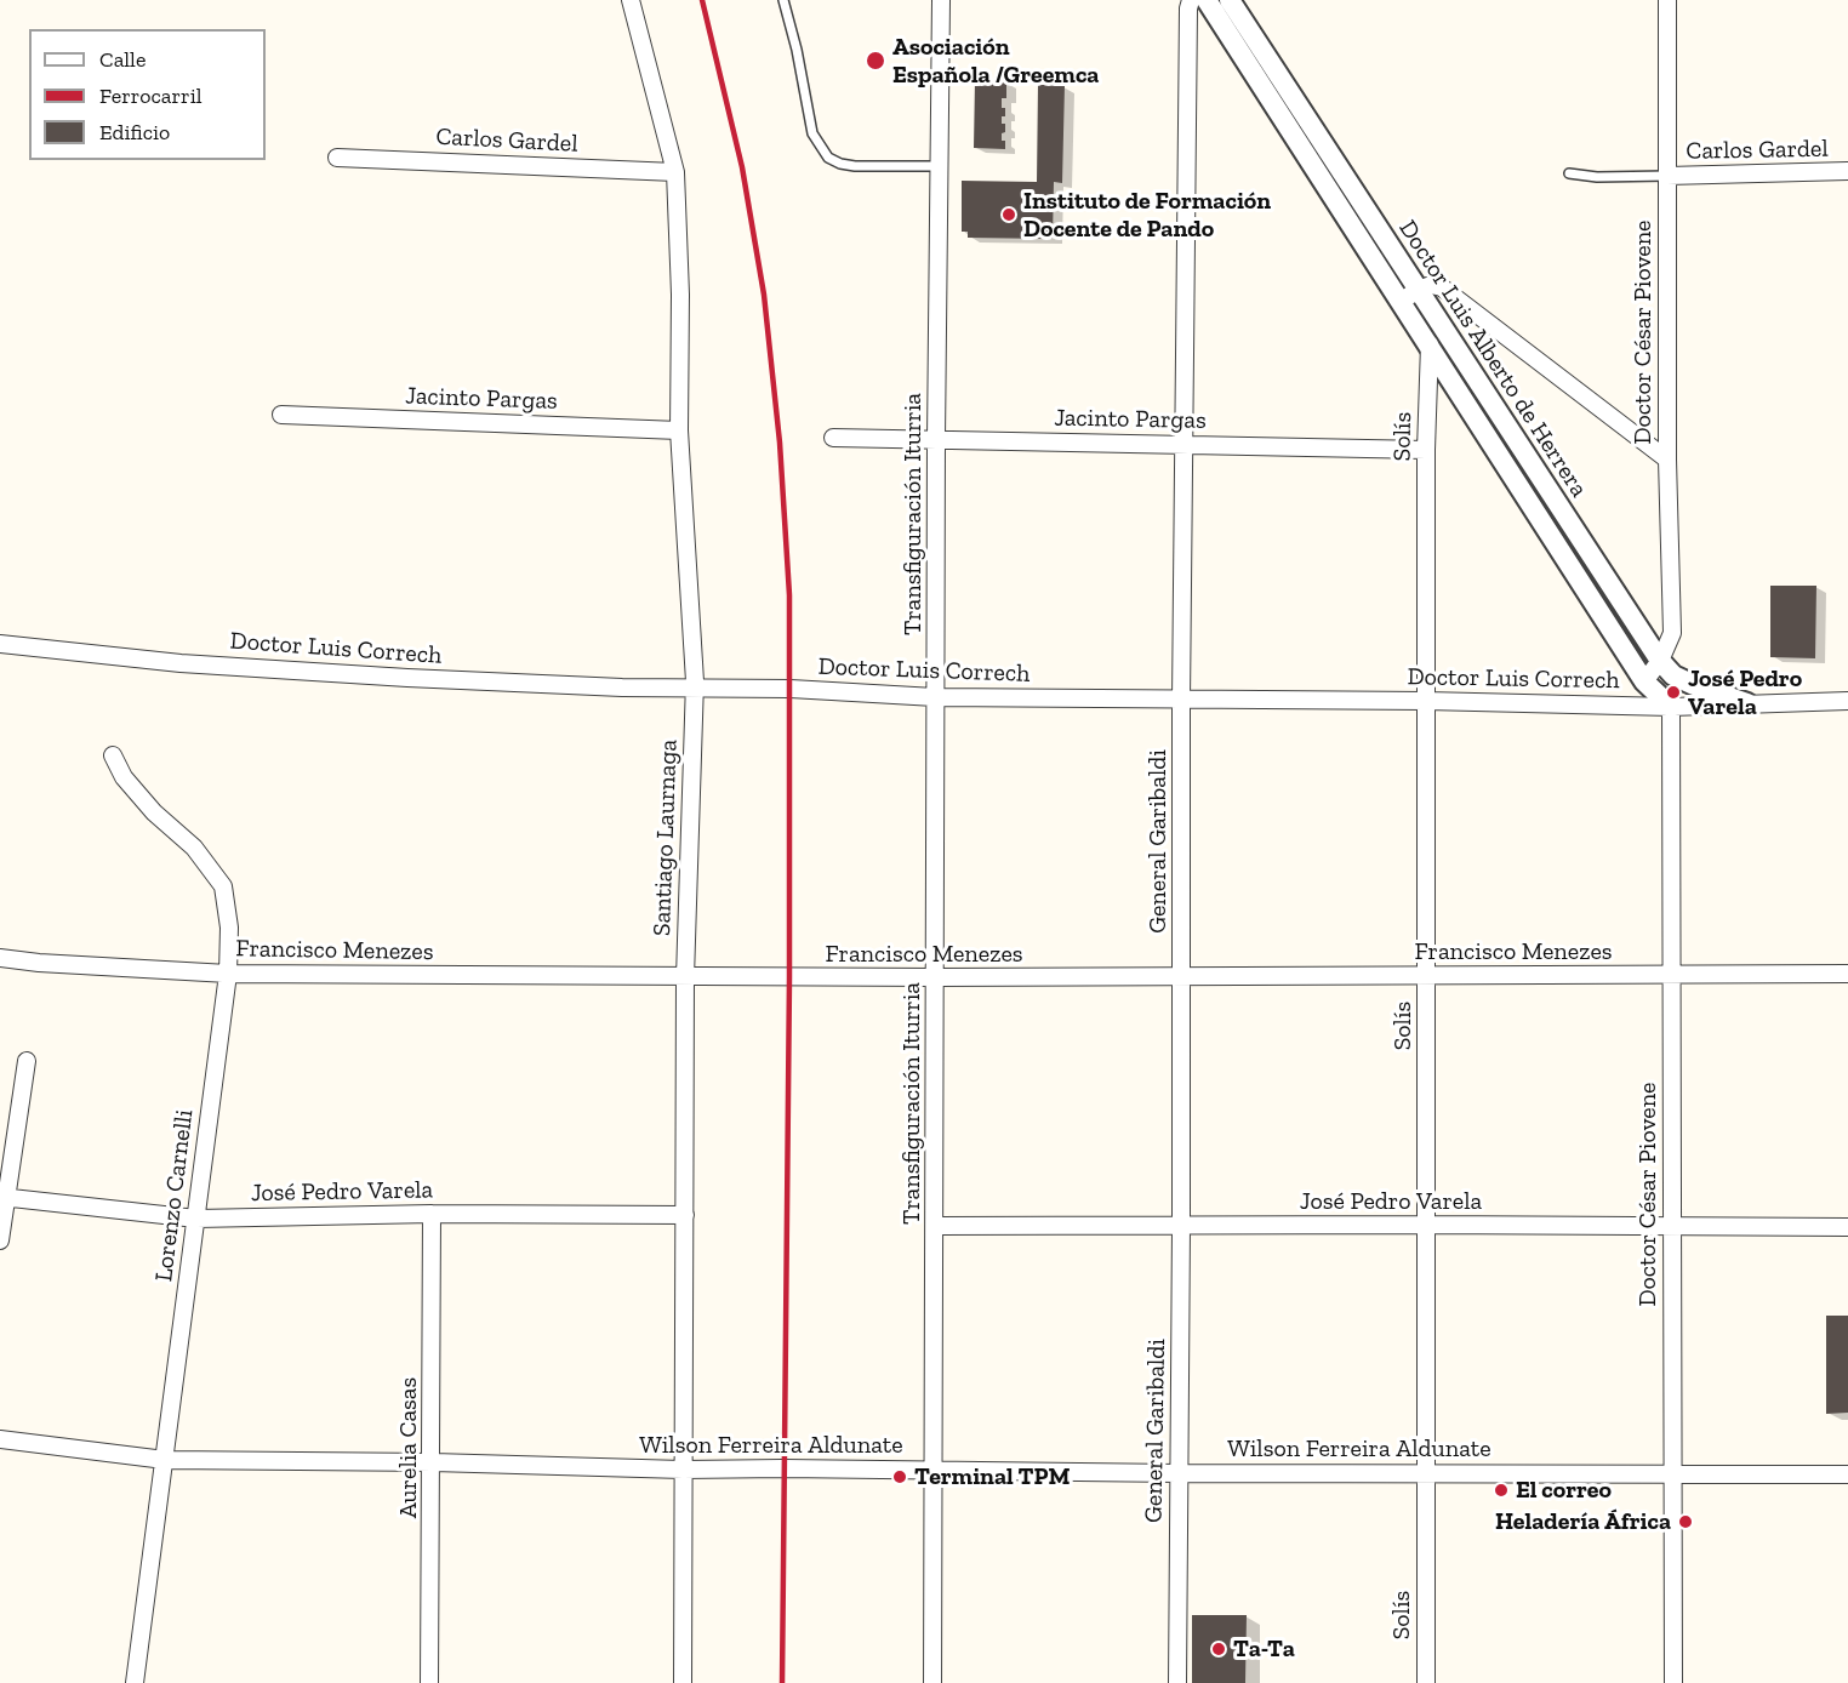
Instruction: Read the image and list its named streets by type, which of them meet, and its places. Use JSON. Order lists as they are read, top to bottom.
{
  "streets": {
    "street": [
      "Carlos Gardel",
      "Doctor César Piovene",
      "Doctor Luis Alberto de Herrera",
      "Jacinto Pargas",
      "Solís",
      "Transfiguración Iturria",
      "Doctor Luis Correch",
      "Santiago Laurnaga",
      "General Garibaldi",
      "Francisco Menezes",
      "José Pedro Varela",
      "Lorenzo Carnelli",
      "Wilson Ferreira Aldunate",
      "Aurelia Casas"
    ]
  },
  "crossings": [
    ["Carlos Gardel", "Doctor César Piovene"],
    ["Carlos Gardel", "Santiago Laurnaga"],
    ["Doctor César Piovene", "Doctor Luis Alberto de Herrera"],
    ["Doctor César Piovene", "Doctor Luis Correch"],
    ["Doctor César Piovene", "Francisco Menezes"],
    ["Doctor César Piovene", "José Pedro Varela"],
    ["Doctor César Piovene", "Wilson Ferreira Aldunate"],
    ["Doctor Luis Alberto de Herrera", "Solís"],
    ["Doctor Luis Alberto de Herrera", "Doctor Luis Correch"],
    ["Jacinto Pargas", "Solís"],
    ["Jacinto Pargas", "Transfiguración Iturria"],
    ["Jacinto Pargas", "Santiago Laurnaga"],
    ["Jacinto Pargas", "General Garibaldi"],
    ["Solís", "Doctor Luis Correch"],
    ["Solís", "Francisco Menezes"],
    ["Solís", "José Pedro Varela"],
    ["Solís", "Wilson Ferreira Aldunate"],
    ["Transfiguración Iturria", "Doctor Luis Correch"],
    ["Transfiguración Iturria", "Francisco Menezes"],
    ["Transfiguración Iturria", "José Pedro Varela"],
    ["Transfiguración Iturria", "Wilson Ferreira Aldunate"],
    ["Doctor Luis Correch", "Santiago Laurnaga"],
    ["Doctor Luis Correch", "General Garibaldi"],
    ["Santiago Laurnaga", "Francisco Menezes"],
    ["Santiago Laurnaga", "José Pedro Varela"],
    ["Santiago Laurnaga", "Wilson Ferreira Aldunate"],
    ["General Garibaldi", "Francisco Menezes"],
    ["General Garibaldi", "José Pedro Varela"],
    ["General Garibaldi", "Wilson Ferreira Aldunate"],
    ["Francisco Menezes", "Lorenzo Carnelli"],
    ["José Pedro Varela", "Lorenzo Carnelli"],
    ["José Pedro Varela", "Aurelia Casas"],
    ["Lorenzo Carnelli", "Wilson Ferreira Aldunate"],
    ["Wilson Ferreira Aldunate", "Aurelia Casas"]
  ],
  "places": [
    "Asociación Española /Greemca",
    "Instituto de Formación Docente de Pando",
    "José Pedro Varela",
    "Terminal TPM",
    "El correo",
    "Heladería África",
    "Ta-Ta"
  ],
  "legend": ["Calle", "Ferrocarril", "Edificio"]
}
